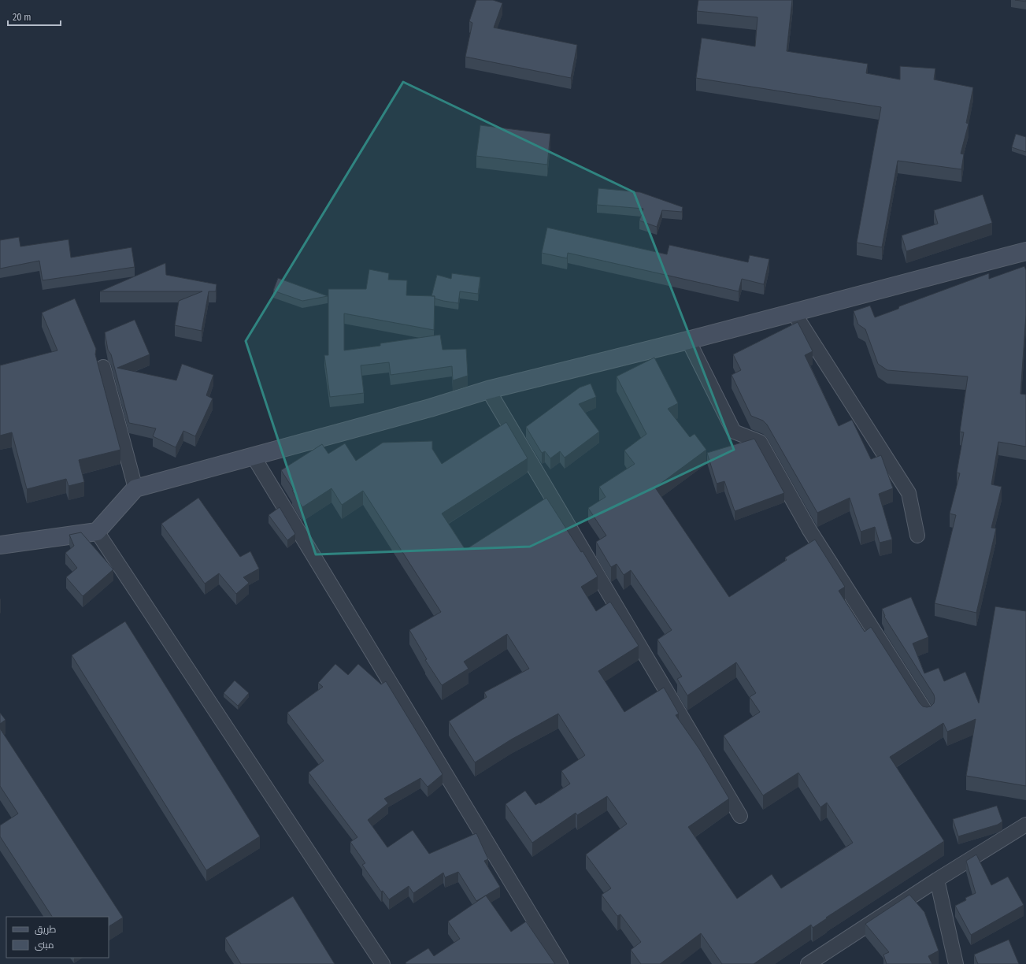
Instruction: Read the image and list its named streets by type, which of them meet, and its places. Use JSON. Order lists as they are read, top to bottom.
{
  "legend": ["طريق", "مبنى"],
  "scale_bar": "20 m"
}
